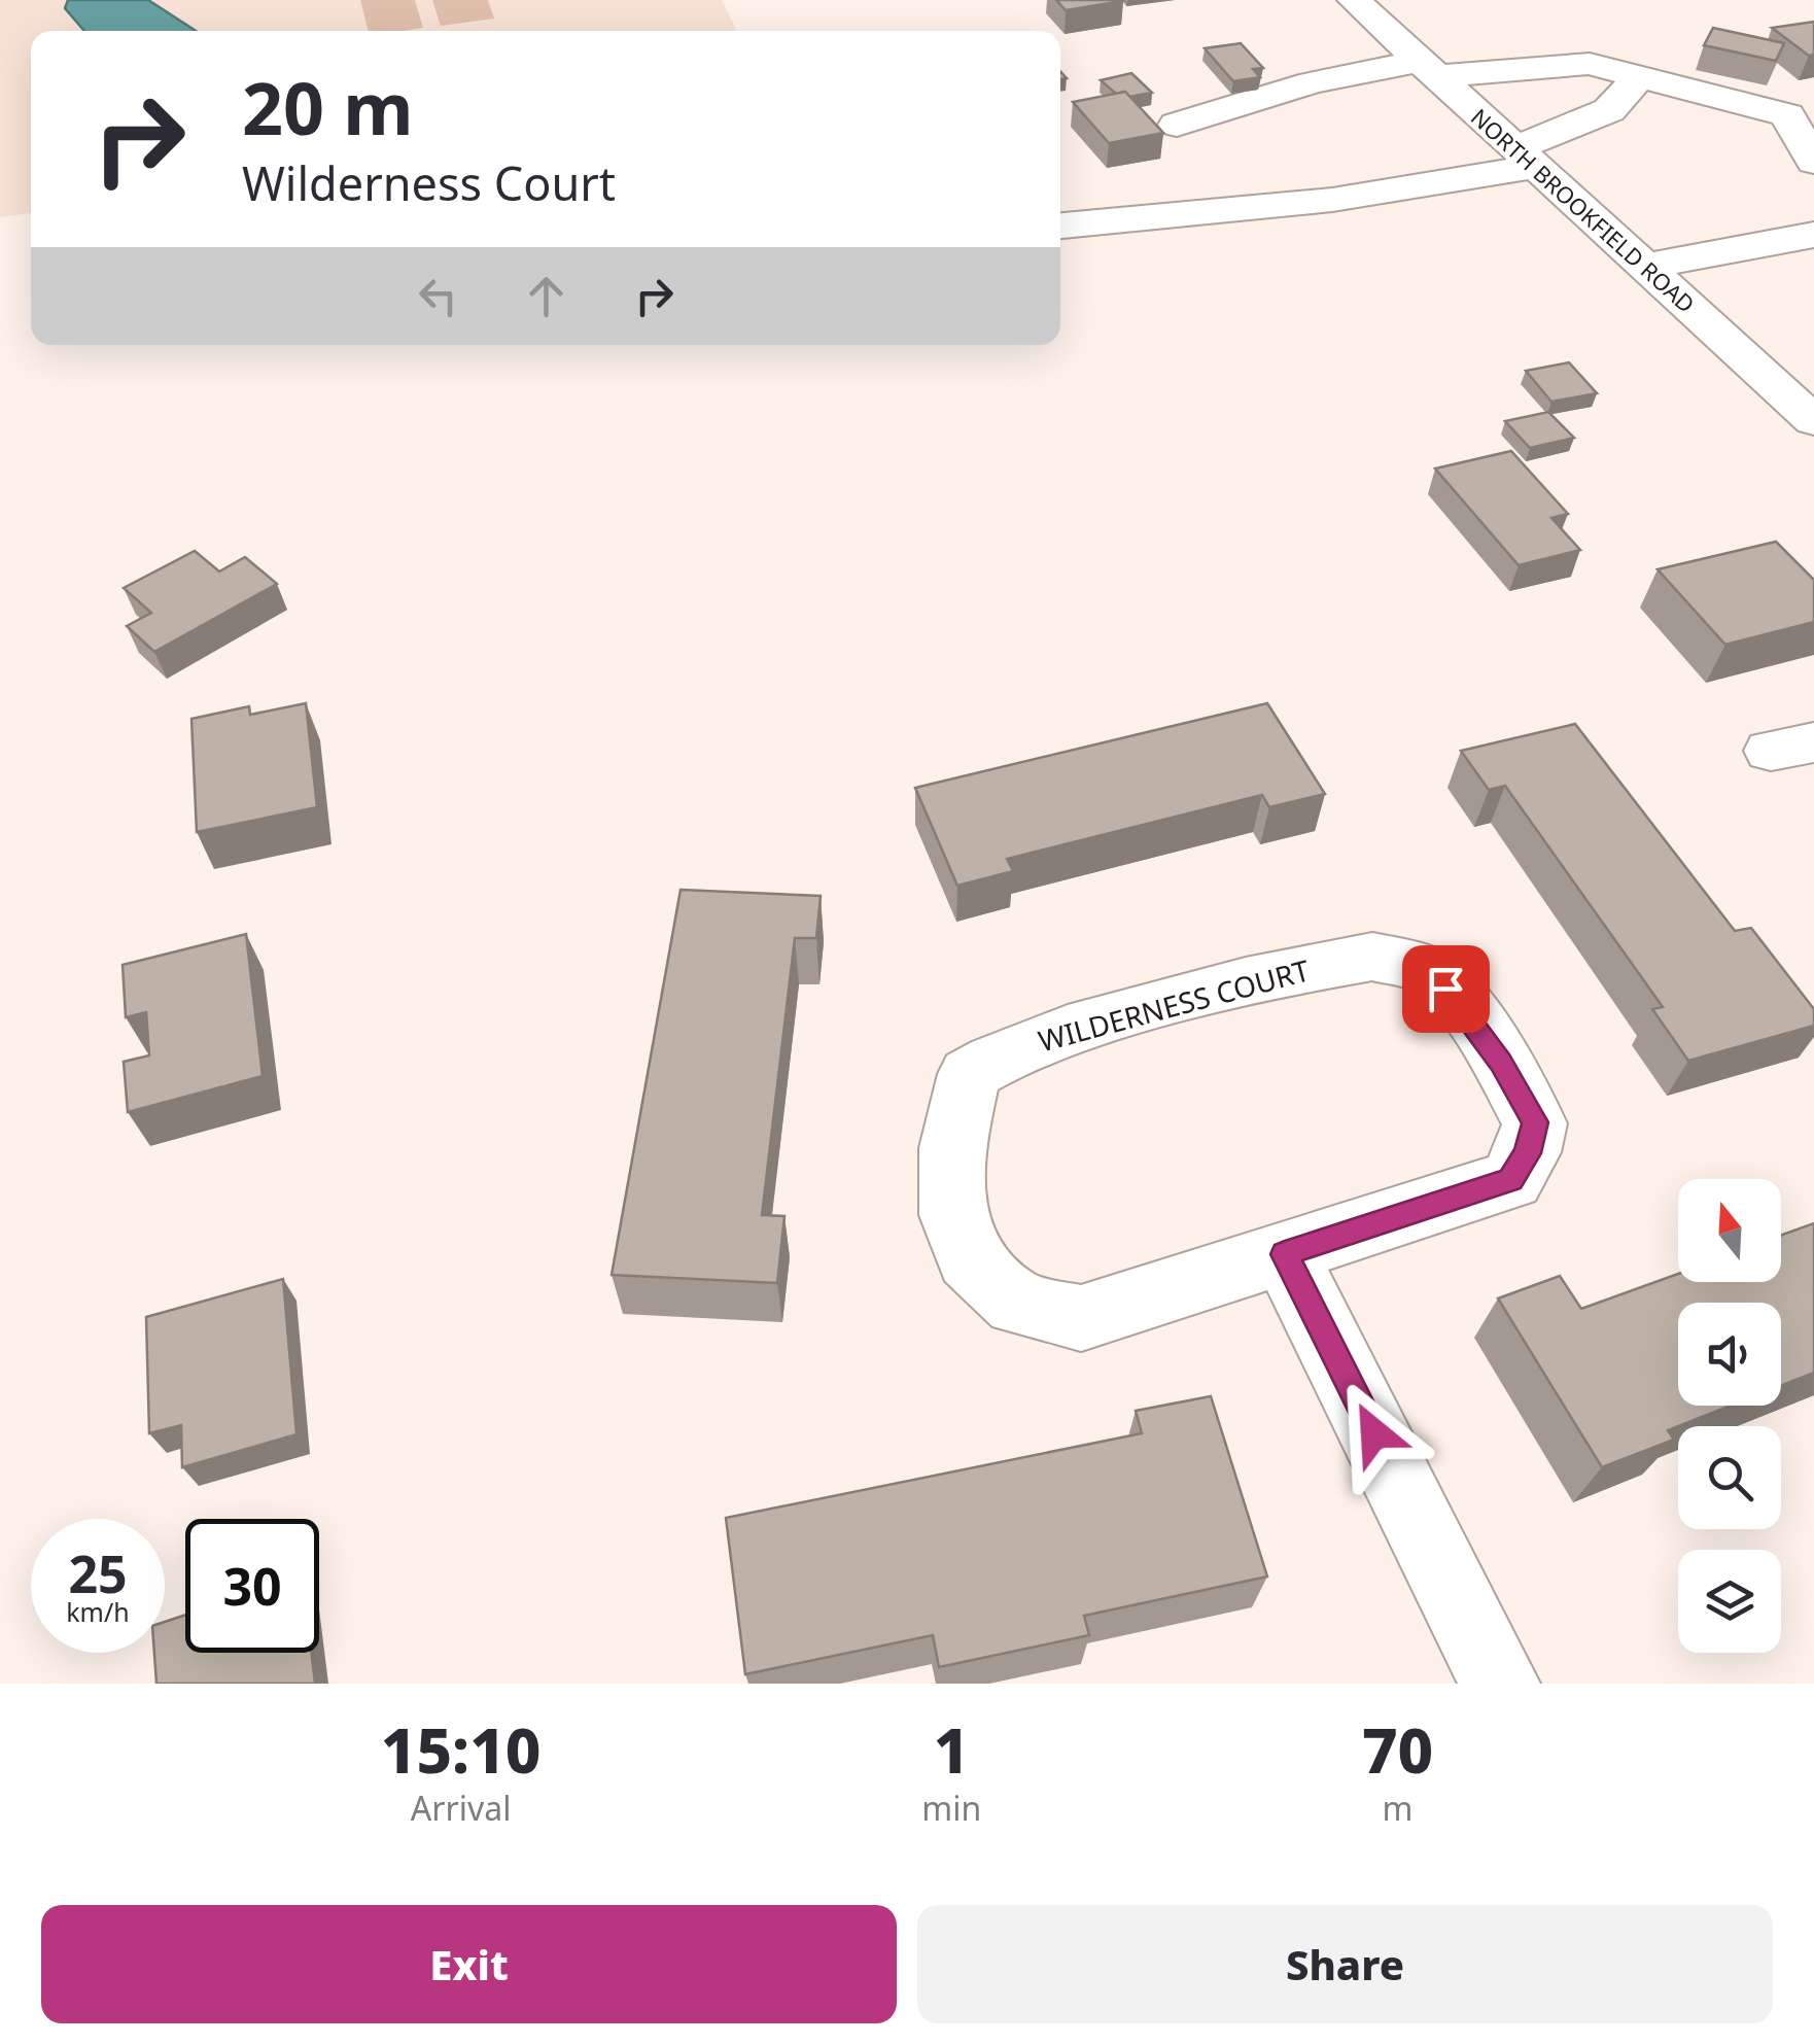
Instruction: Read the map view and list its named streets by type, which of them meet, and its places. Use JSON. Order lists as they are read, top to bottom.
{
  "streets": {
    "street": ["NORTH BROOKFIELD ROAD", "WILDERNESS COURT"]
  },
  "north": "top",
  "page": {
    "turn": ["20 m", "Wilderness Court"],
    "speed": "25 km/h",
    "limit": "30",
    "eta": [
      "15:10",
      "Arrival",
      "1",
      "min",
      "70",
      "m"
    ],
    "buttons": ["Exit", "Share"]
  }
}
